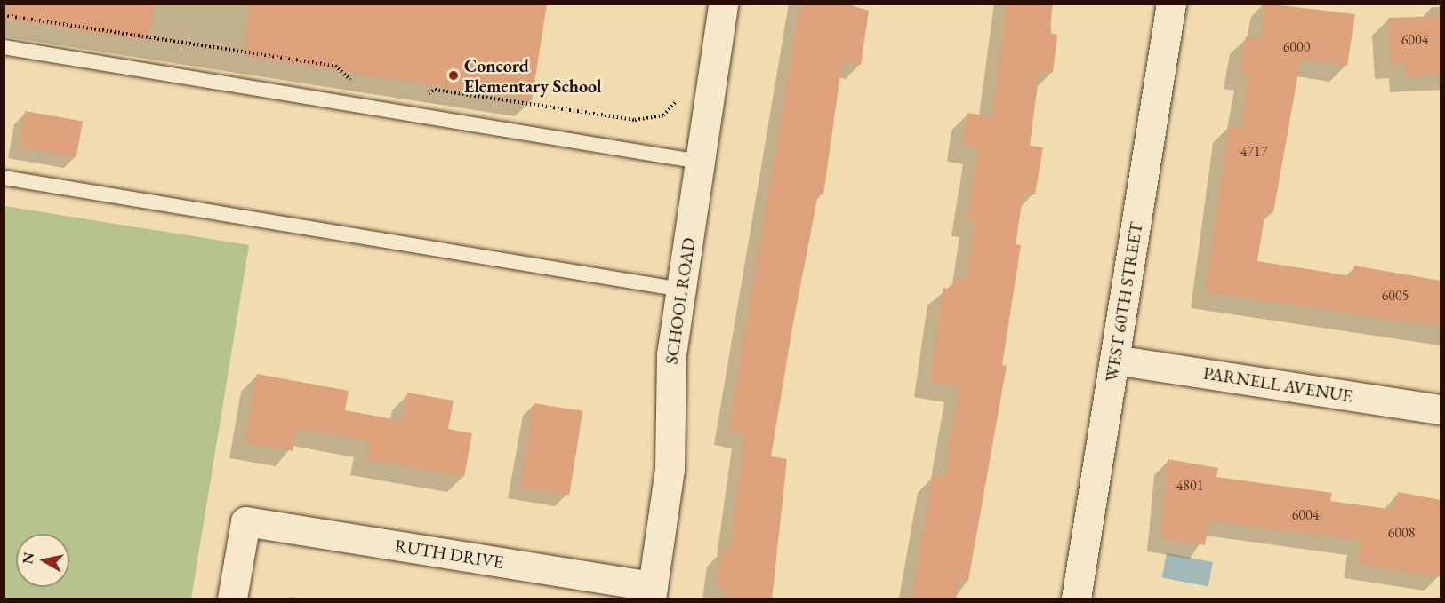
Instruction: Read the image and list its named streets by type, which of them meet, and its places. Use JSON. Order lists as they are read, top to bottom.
{
  "streets": {
    "street": [
      "SCHOOL ROAD",
      "WEST 60TH STREET",
      "PARNELL AVENUE",
      "RUTH DRIVE"
    ]
  },
  "crossings": [
    ["SCHOOL ROAD", "RUTH DRIVE"],
    ["WEST 60TH STREET", "PARNELL AVENUE"]
  ],
  "places": ["Concord Elementary School"],
  "house_numbers": [
    "6004",
    "6000",
    "4717",
    "6005",
    "4801",
    "6004",
    "6008"
  ],
  "north": "left"
}
